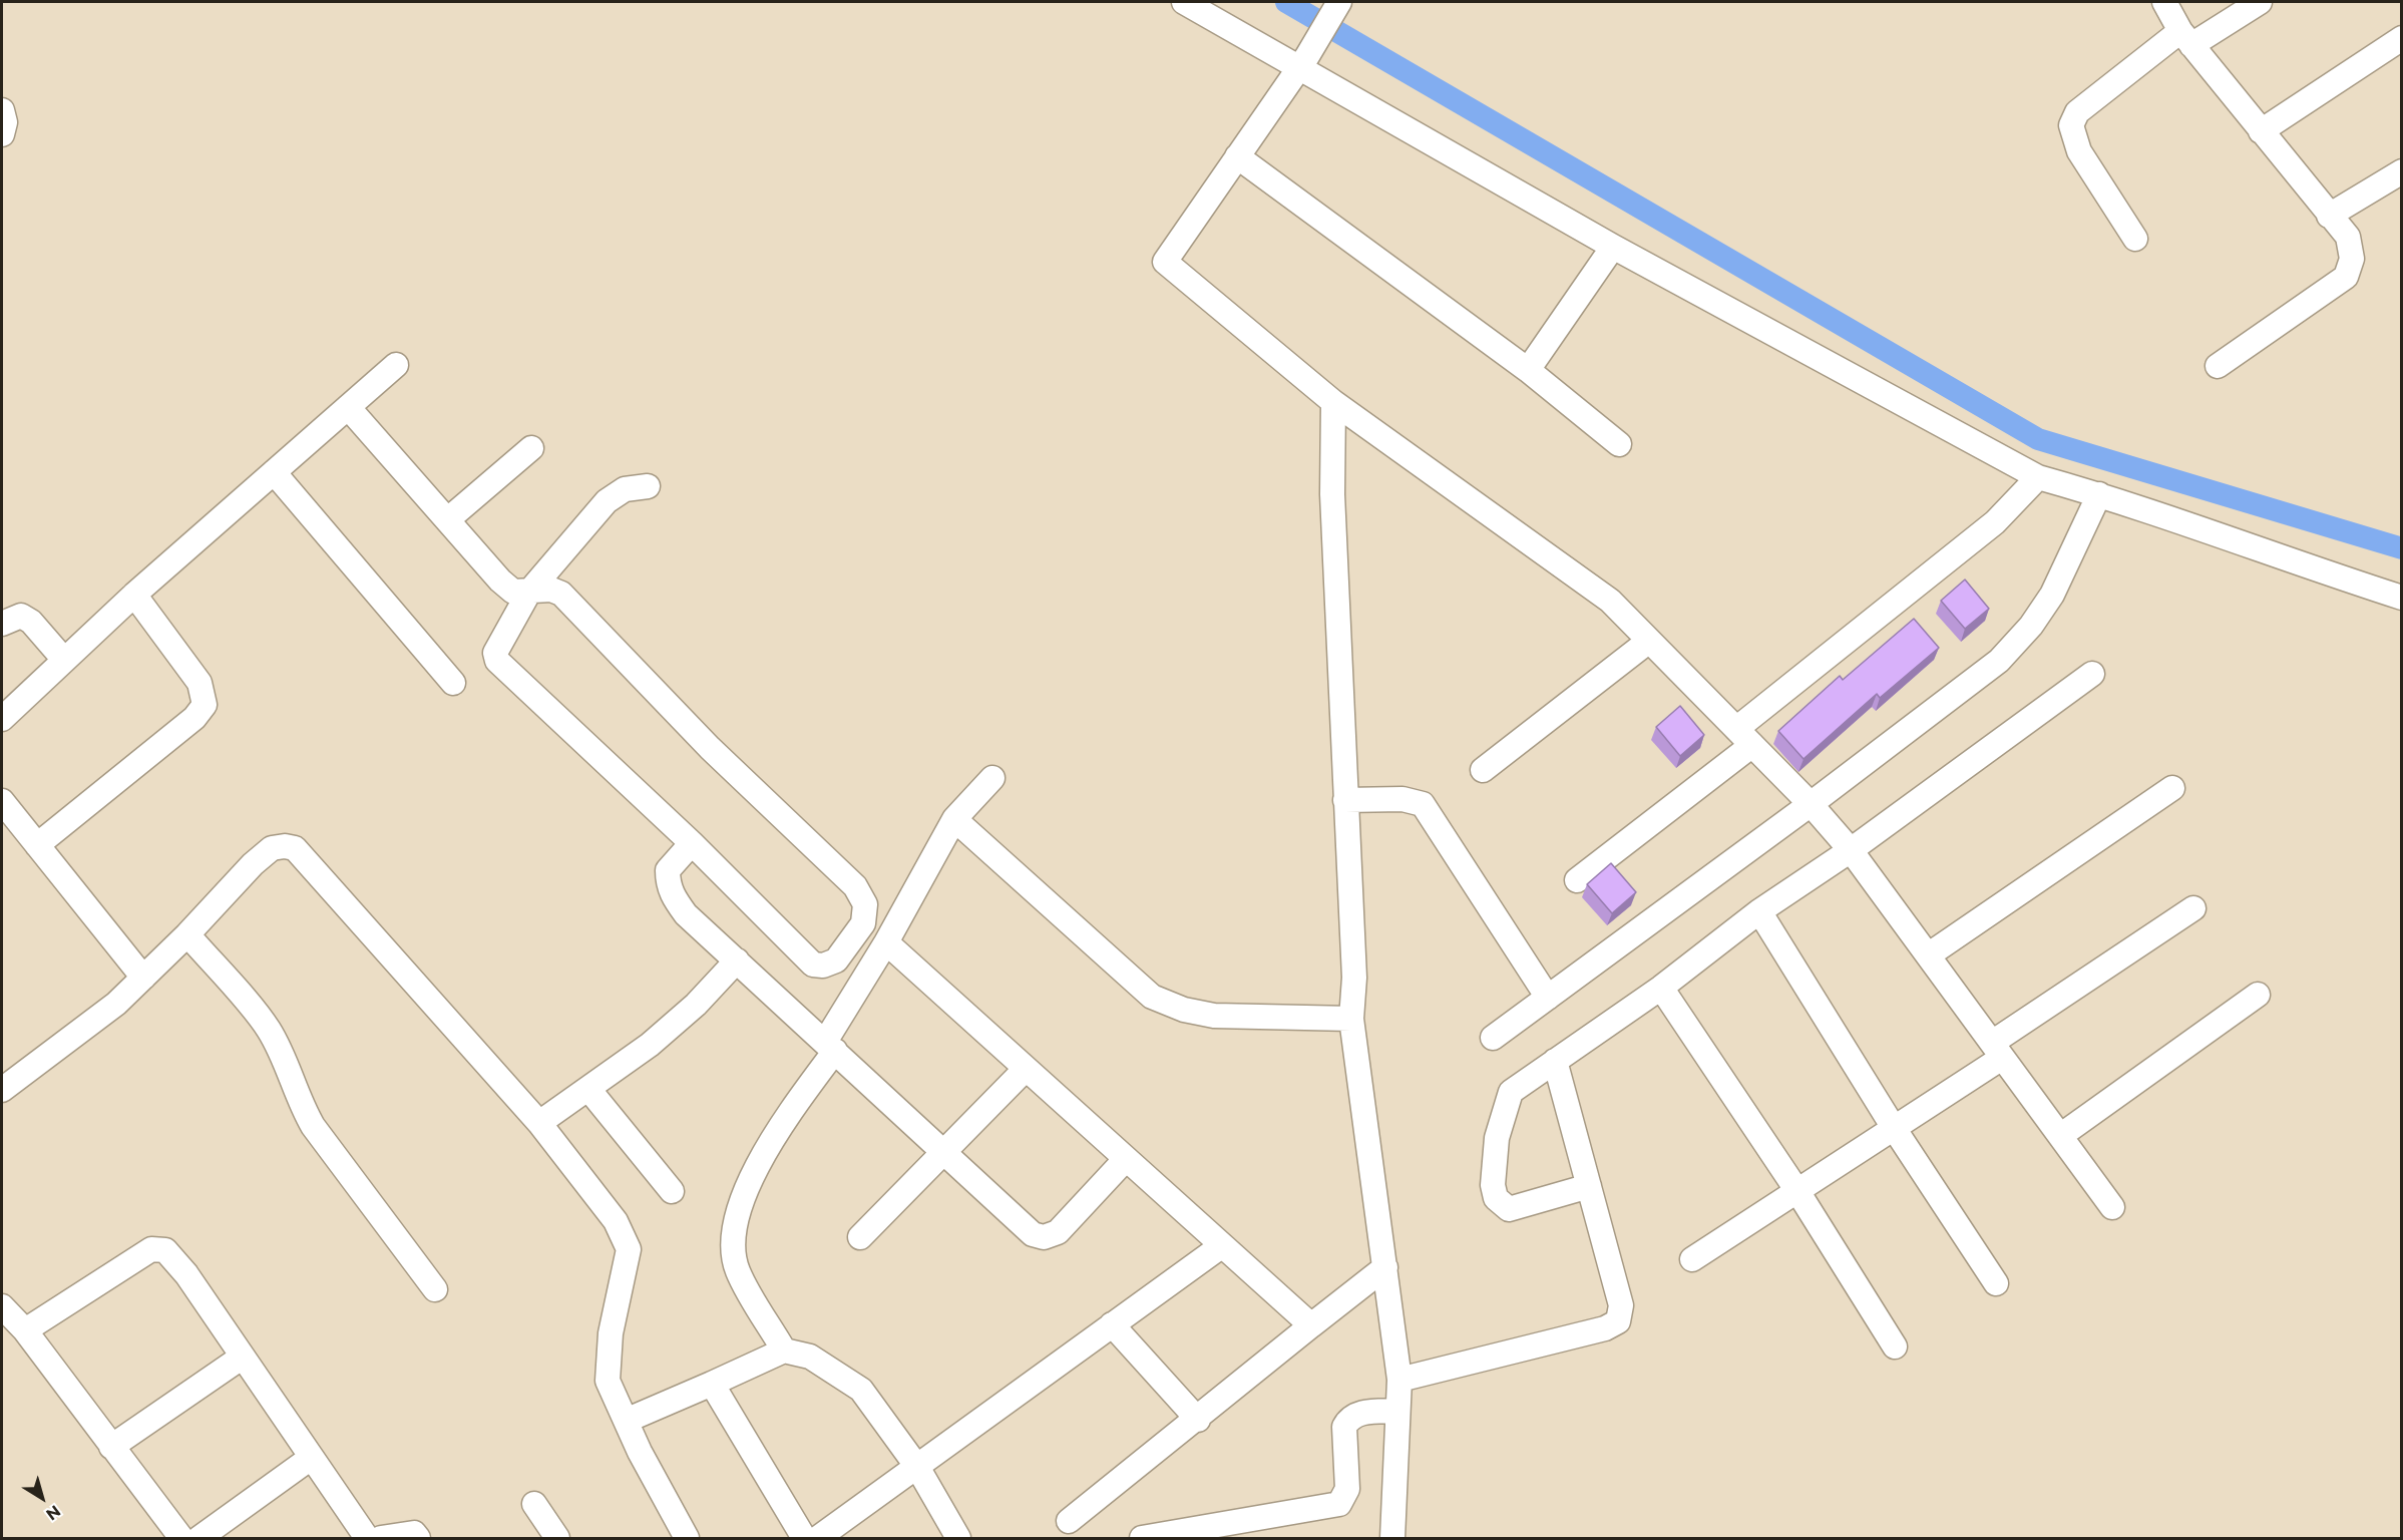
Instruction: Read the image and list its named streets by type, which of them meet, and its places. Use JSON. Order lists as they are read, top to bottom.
{
  "north": "bottom right"
}
